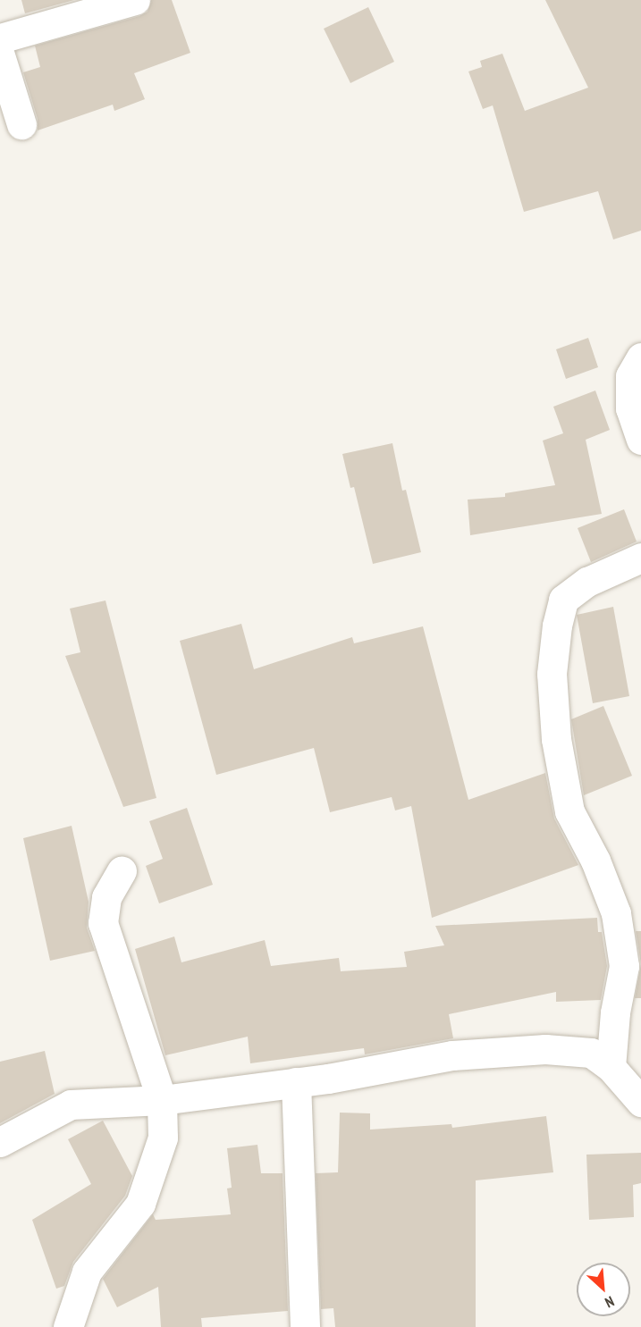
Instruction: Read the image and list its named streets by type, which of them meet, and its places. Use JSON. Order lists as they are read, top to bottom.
{
  "north": "bottom right"
}
